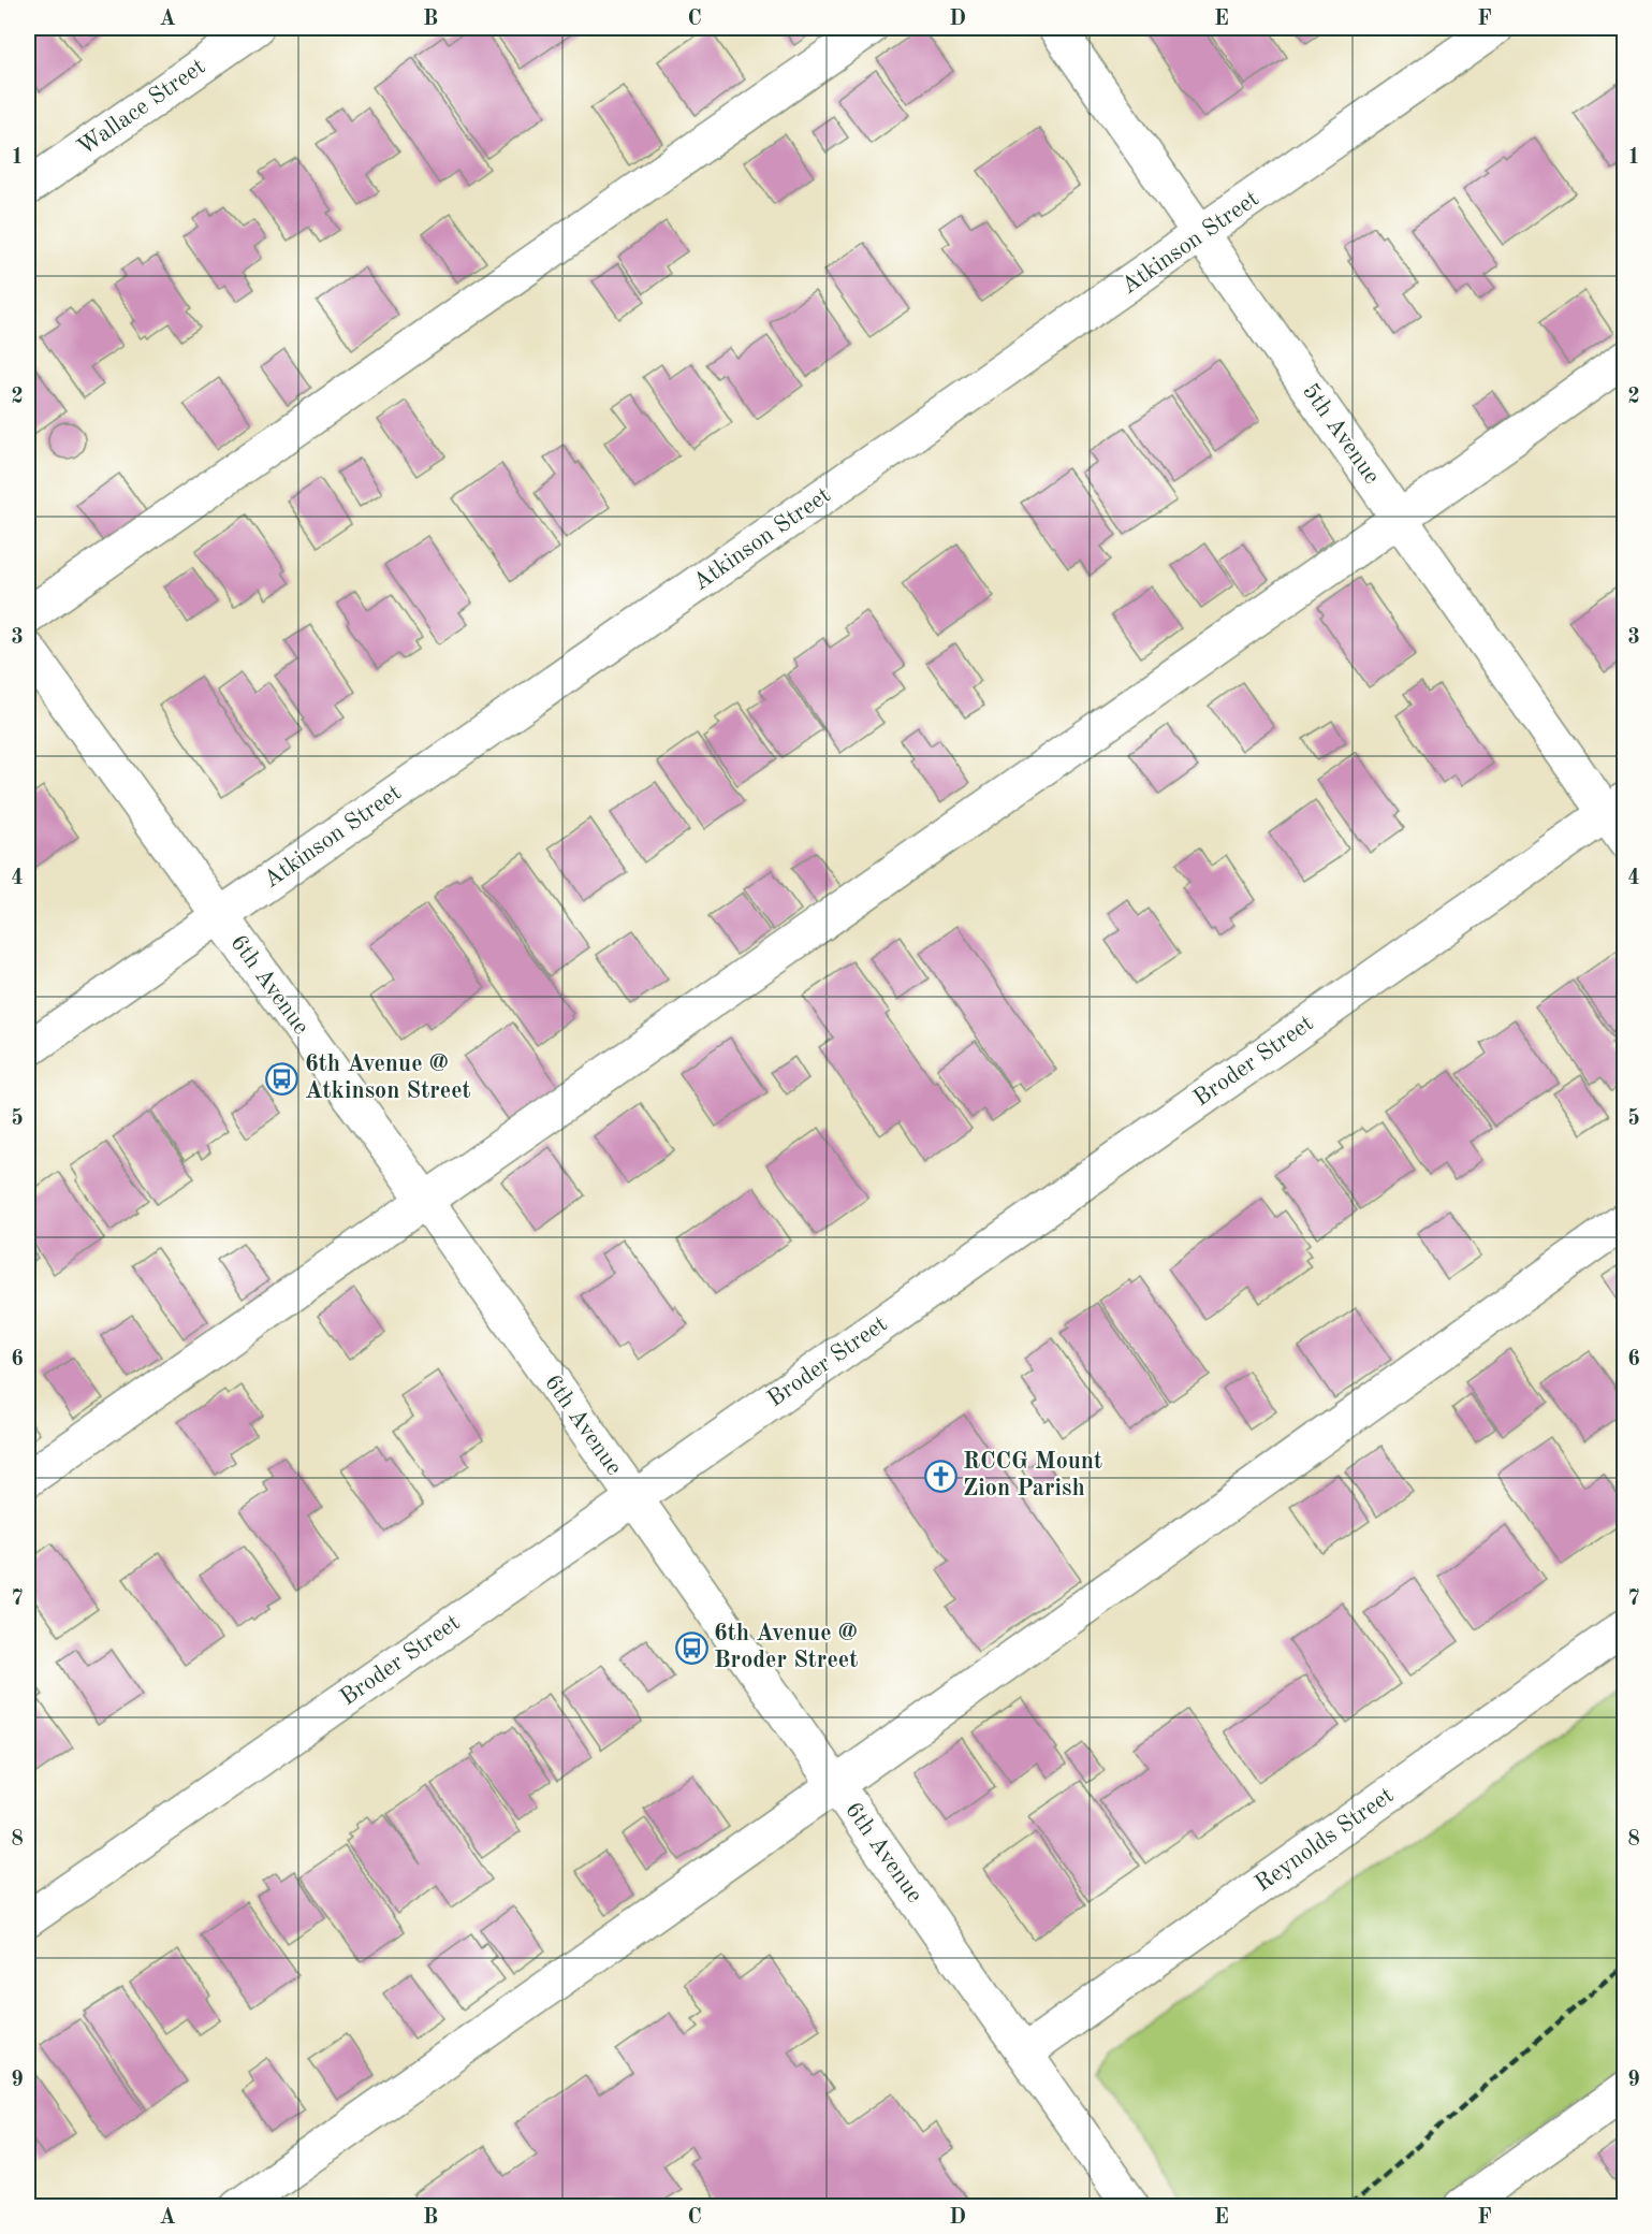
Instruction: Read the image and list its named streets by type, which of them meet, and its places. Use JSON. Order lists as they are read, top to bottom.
{
  "streets": {
    "street": [
      "Wallace Street",
      "Atkinson Street",
      "5th Avenue",
      "6th Avenue",
      "Broder Street",
      "Reynolds Street"
    ]
  },
  "crossings": [
    ["Atkinson Street", "5th Avenue"],
    ["Atkinson Street", "6th Avenue"],
    ["5th Avenue", "Broder Street"],
    ["6th Avenue", "Broder Street"],
    ["6th Avenue", "Reynolds Street"]
  ],
  "places": {
    "bus stop": ["6th Avenue @ Atkinson Street", "6th Avenue @ Broder Street"],
    "church": ["RCCG Mount Zion Parish"]
  },
  "grid": {
    "columns": [
      "A",
      "B",
      "C",
      "D",
      "E",
      "F"
    ],
    "rows": [
      "1",
      "2",
      "3",
      "4",
      "5",
      "6",
      "7",
      "8",
      "9"
    ]
  }
}
